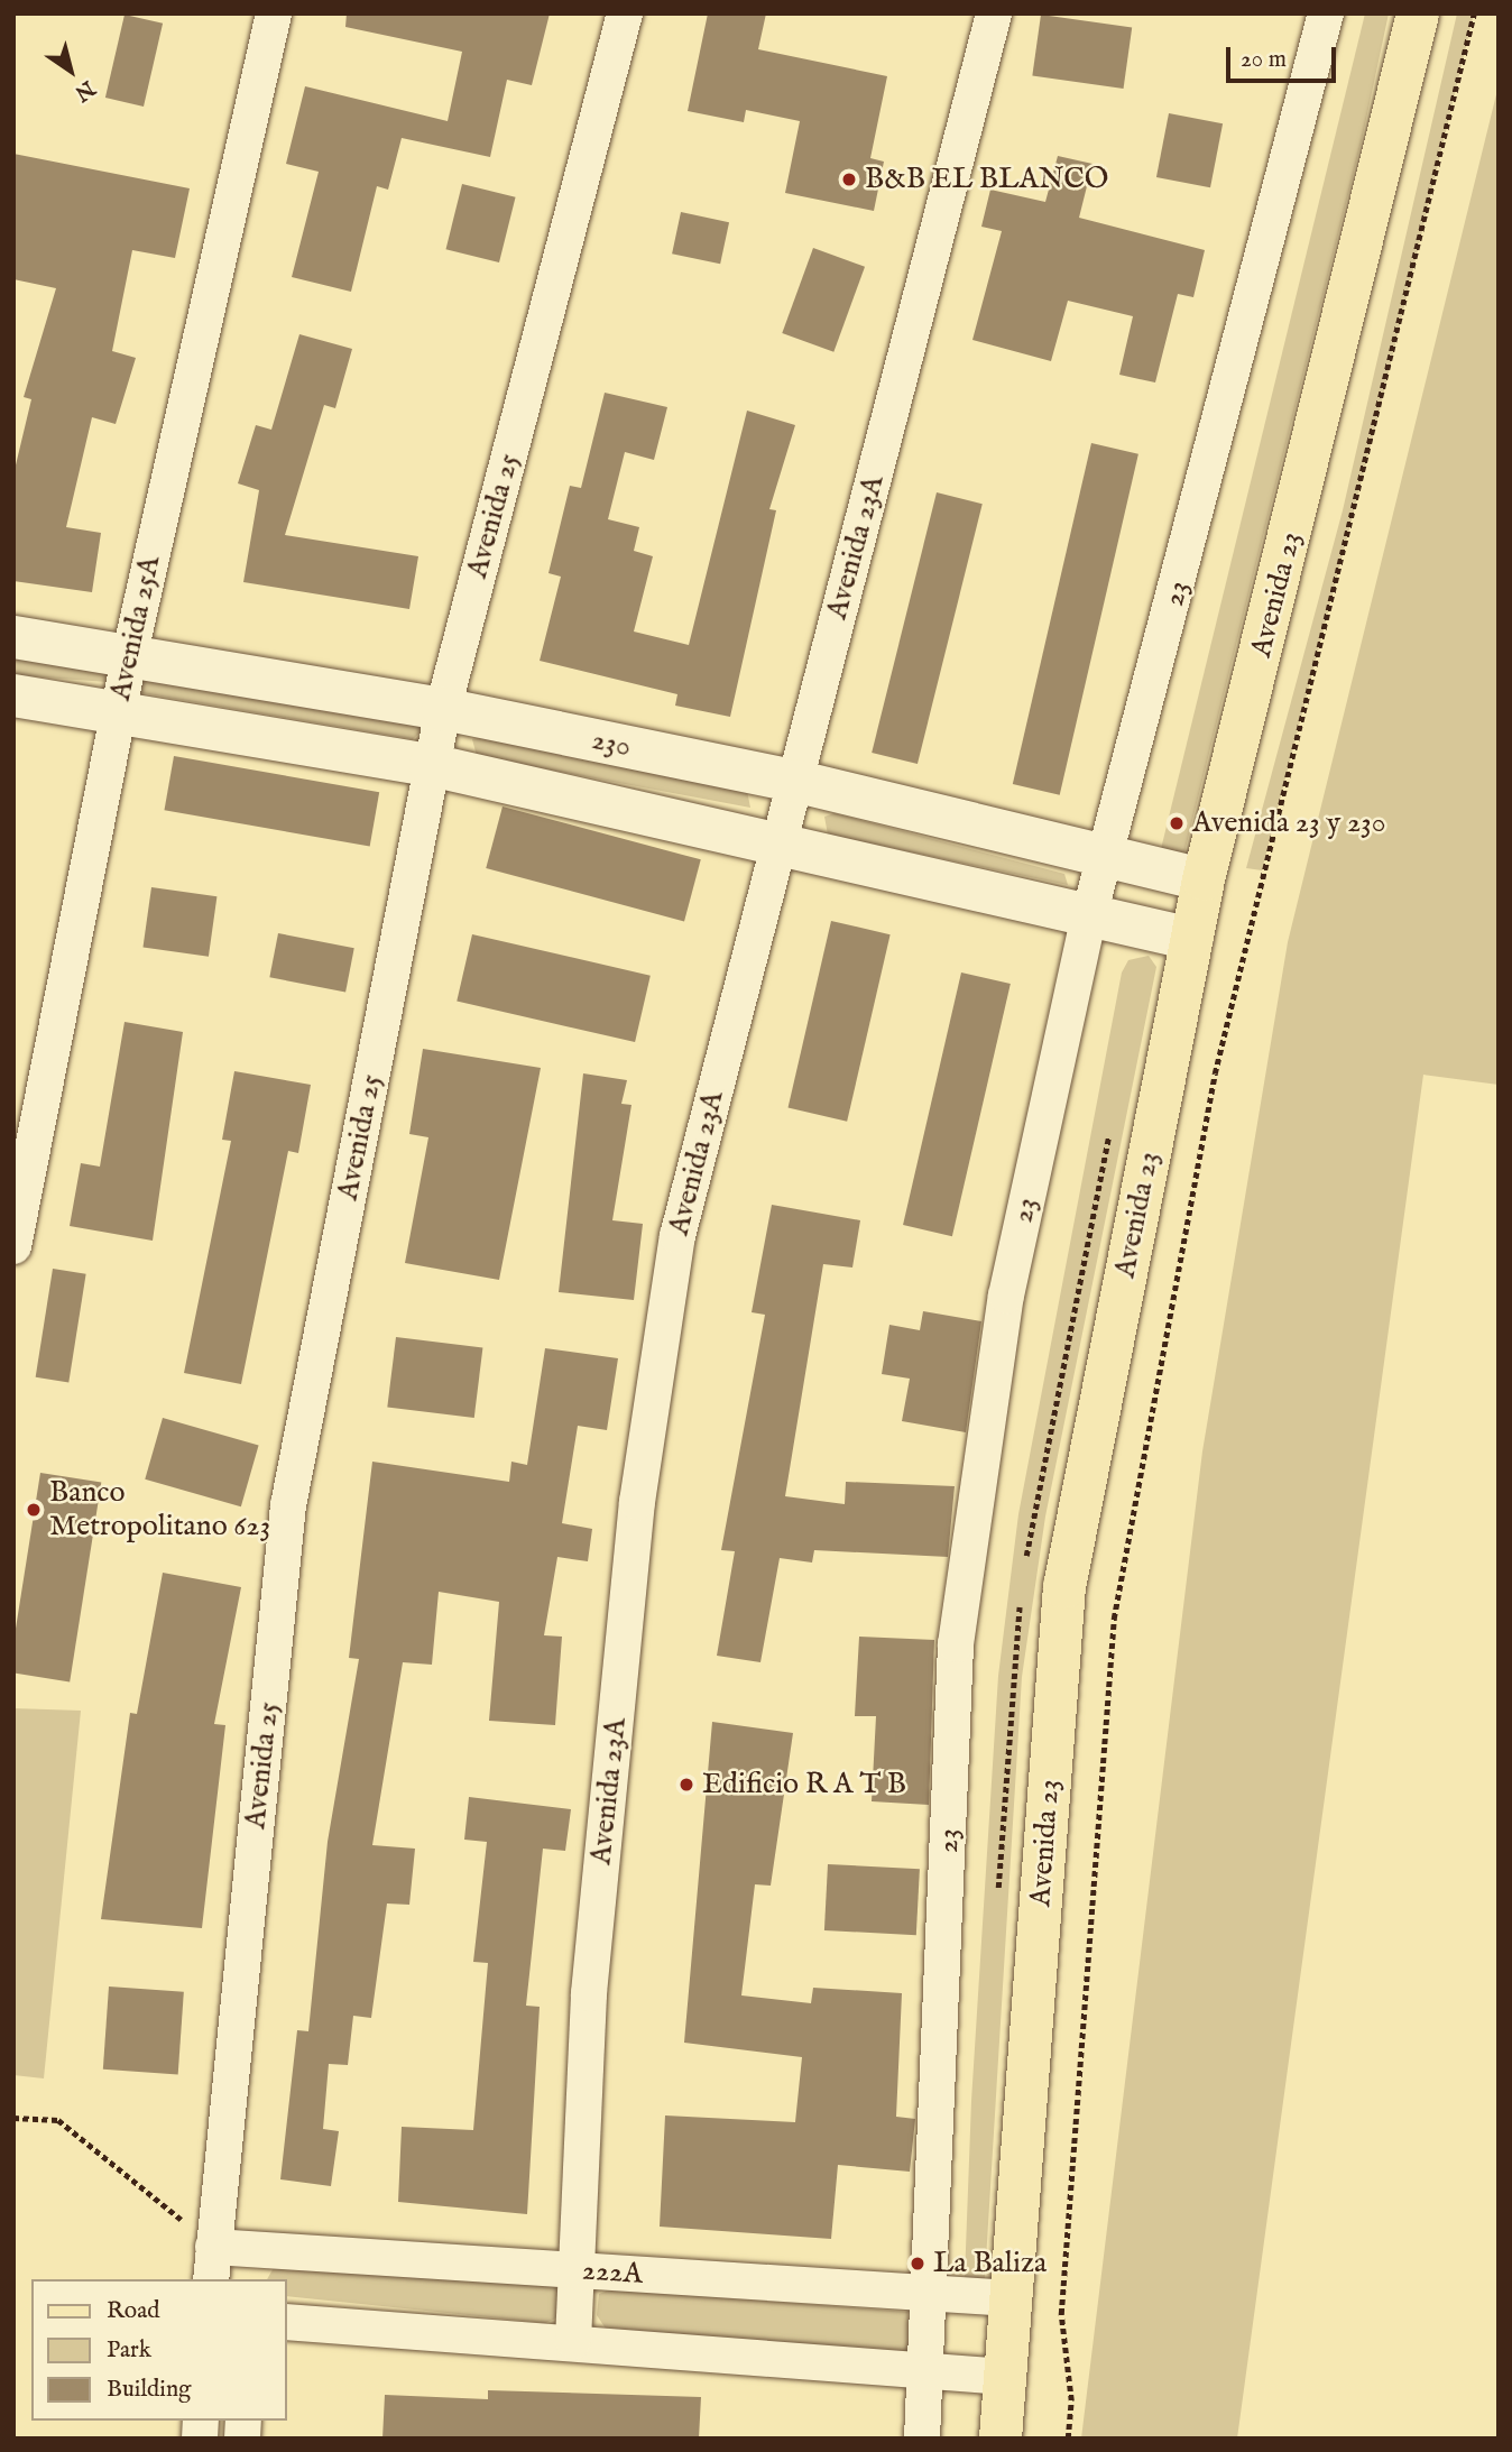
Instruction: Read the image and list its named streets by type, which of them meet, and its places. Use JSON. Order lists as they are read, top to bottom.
{
  "streets": {
    "main road": ["Avenida 23"],
    "street": [
      "Avenida 25",
      "Avenida 23A",
      "23",
      "Avenida 25A",
      "230",
      "222A"
    ]
  },
  "crossings": [
    ["Avenida 25", "230"],
    ["Avenida 25", "222A"],
    ["Avenida 23A", "230"],
    ["Avenida 23A", "222A"],
    ["23", "230"],
    ["23", "222A"],
    ["Avenida 23", "230"],
    ["Avenida 23", "222A"],
    ["Avenida 25A", "230"]
  ],
  "places": [
    "B&B EL BLANCO",
    "Avenida 23 y 230",
    "Banco Metropolitano 623",
    "Edificio R A T B",
    "La Baliza"
  ],
  "legend": ["Road", "Park", "Building"],
  "scale_bar": "20 m",
  "north": "bottom right"
}
